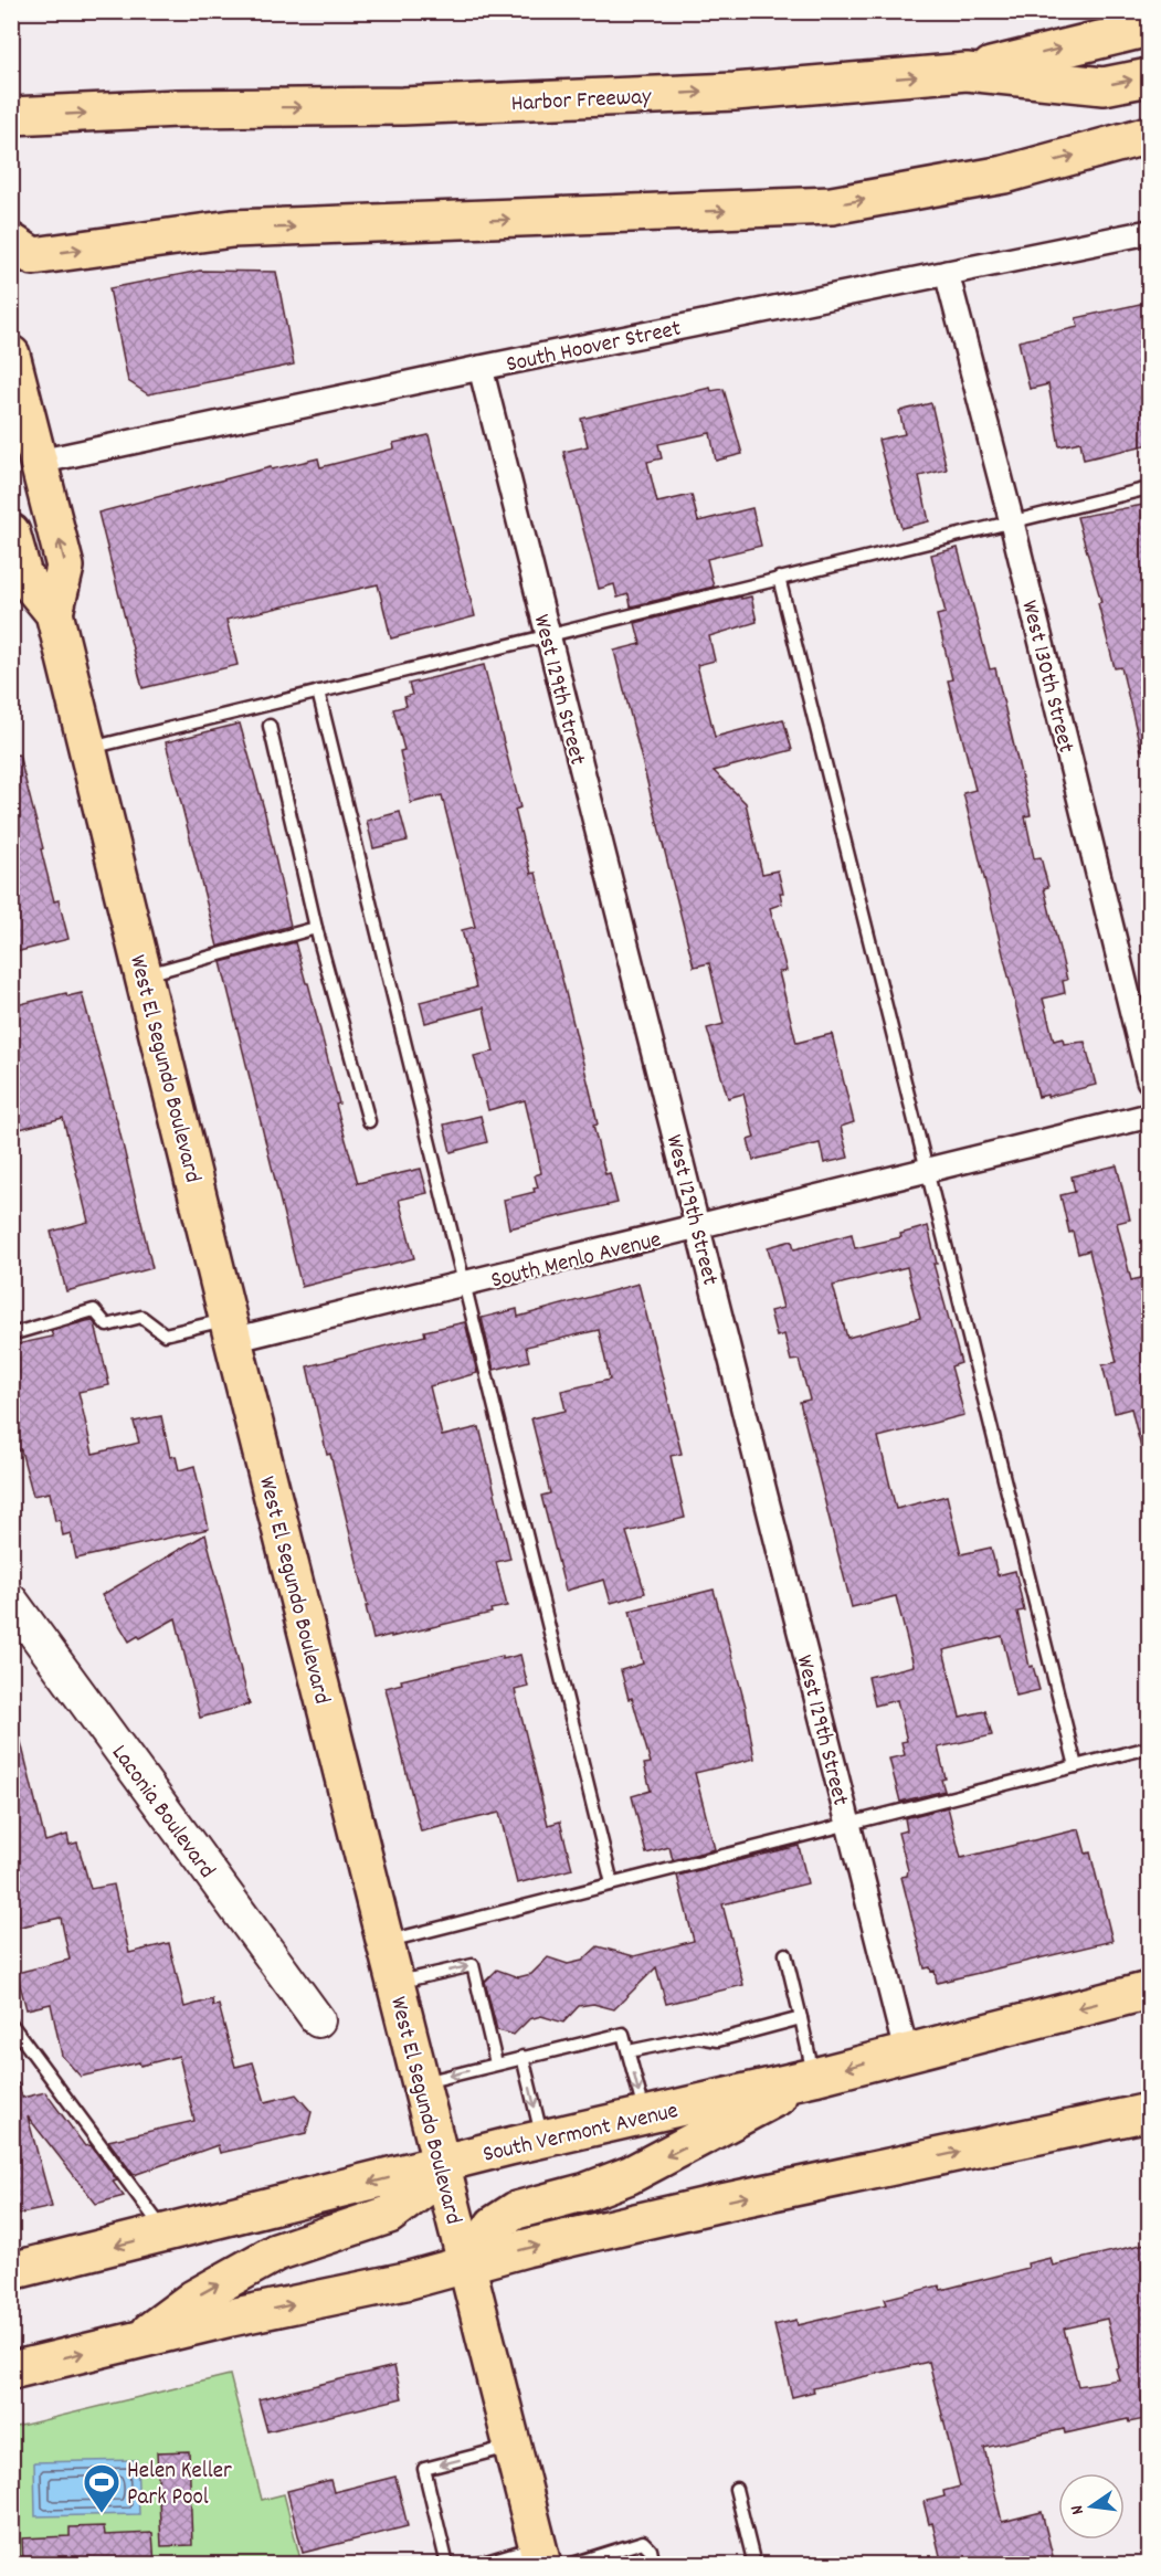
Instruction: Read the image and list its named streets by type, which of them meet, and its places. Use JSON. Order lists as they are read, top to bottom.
{
  "streets": {
    "main road": ["Harbor Freeway", "West El Segundo Boulevard", "South Vermont Avenue"],
    "street": [
      "South Hoover Street",
      "West 130th Street",
      "West 129th Street",
      "South Menlo Avenue",
      "Laconia Boulevard"
    ]
  },
  "crossings": [
    ["South Hoover Street", "West 130th Street"],
    ["South Hoover Street", "West 129th Street"],
    ["South Hoover Street", "West El Segundo Boulevard"],
    ["West 129th Street", "South Menlo Avenue"],
    ["West 129th Street", "South Vermont Avenue"],
    ["West El Segundo Boulevard", "South Menlo Avenue"],
    ["West El Segundo Boulevard", "South Vermont Avenue"]
  ],
  "places": {
    "sports": ["Helen Keller Park Pool"]
  },
  "north": "left"
}
